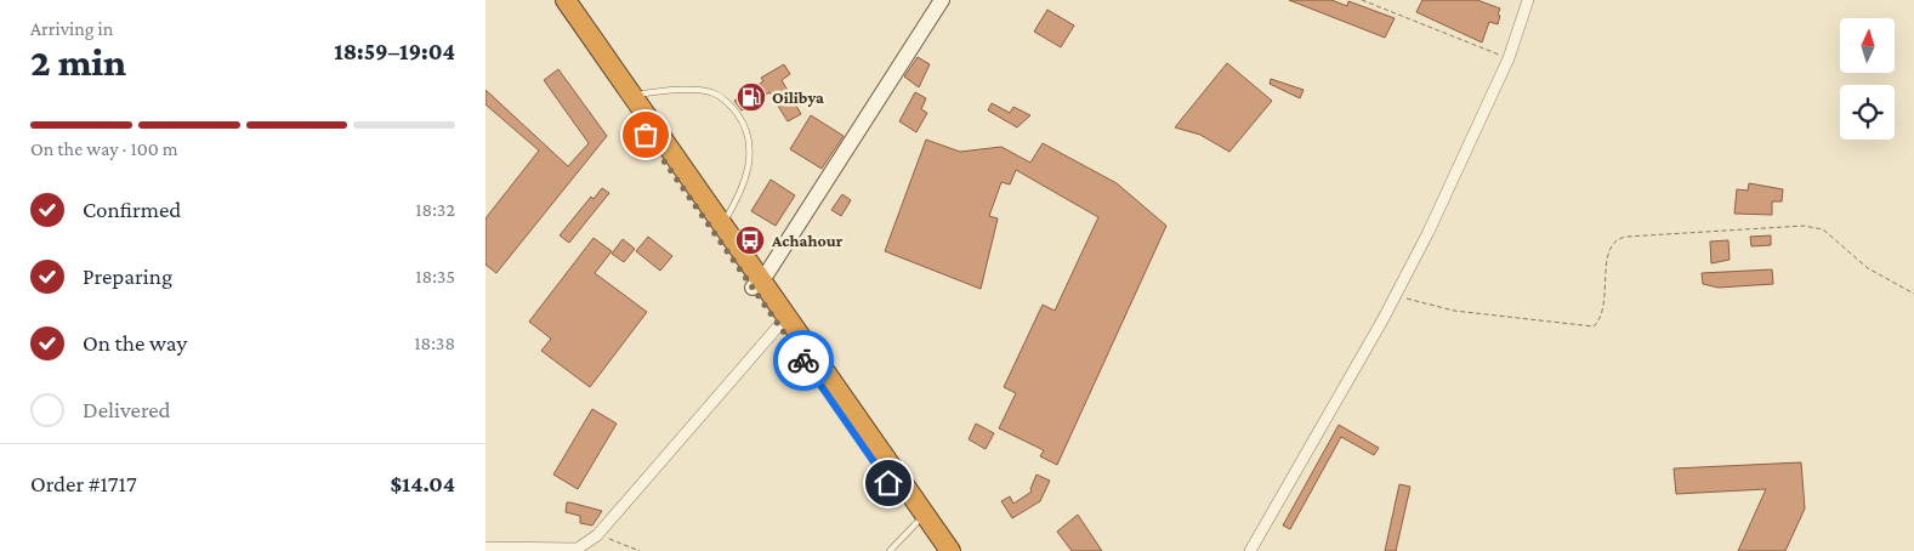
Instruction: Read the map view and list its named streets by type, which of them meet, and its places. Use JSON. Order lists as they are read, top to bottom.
{
  "places": {
    "fuel station": ["Oilibya"],
    "bus stop": ["Achahour"]
  },
  "north": "top",
  "page": {
    "heading": ["2 min", "Arriving in", "18:59–19:04"],
    "panel": ["Order #1717", "$14.04"],
    "bar": "On the way · 100 m",
    "list": [
      ["Confirmed", "18:32"],
      ["Preparing", "18:35"],
      ["On the way", "18:38"],
      "Delivered"
    ]
  }
}
